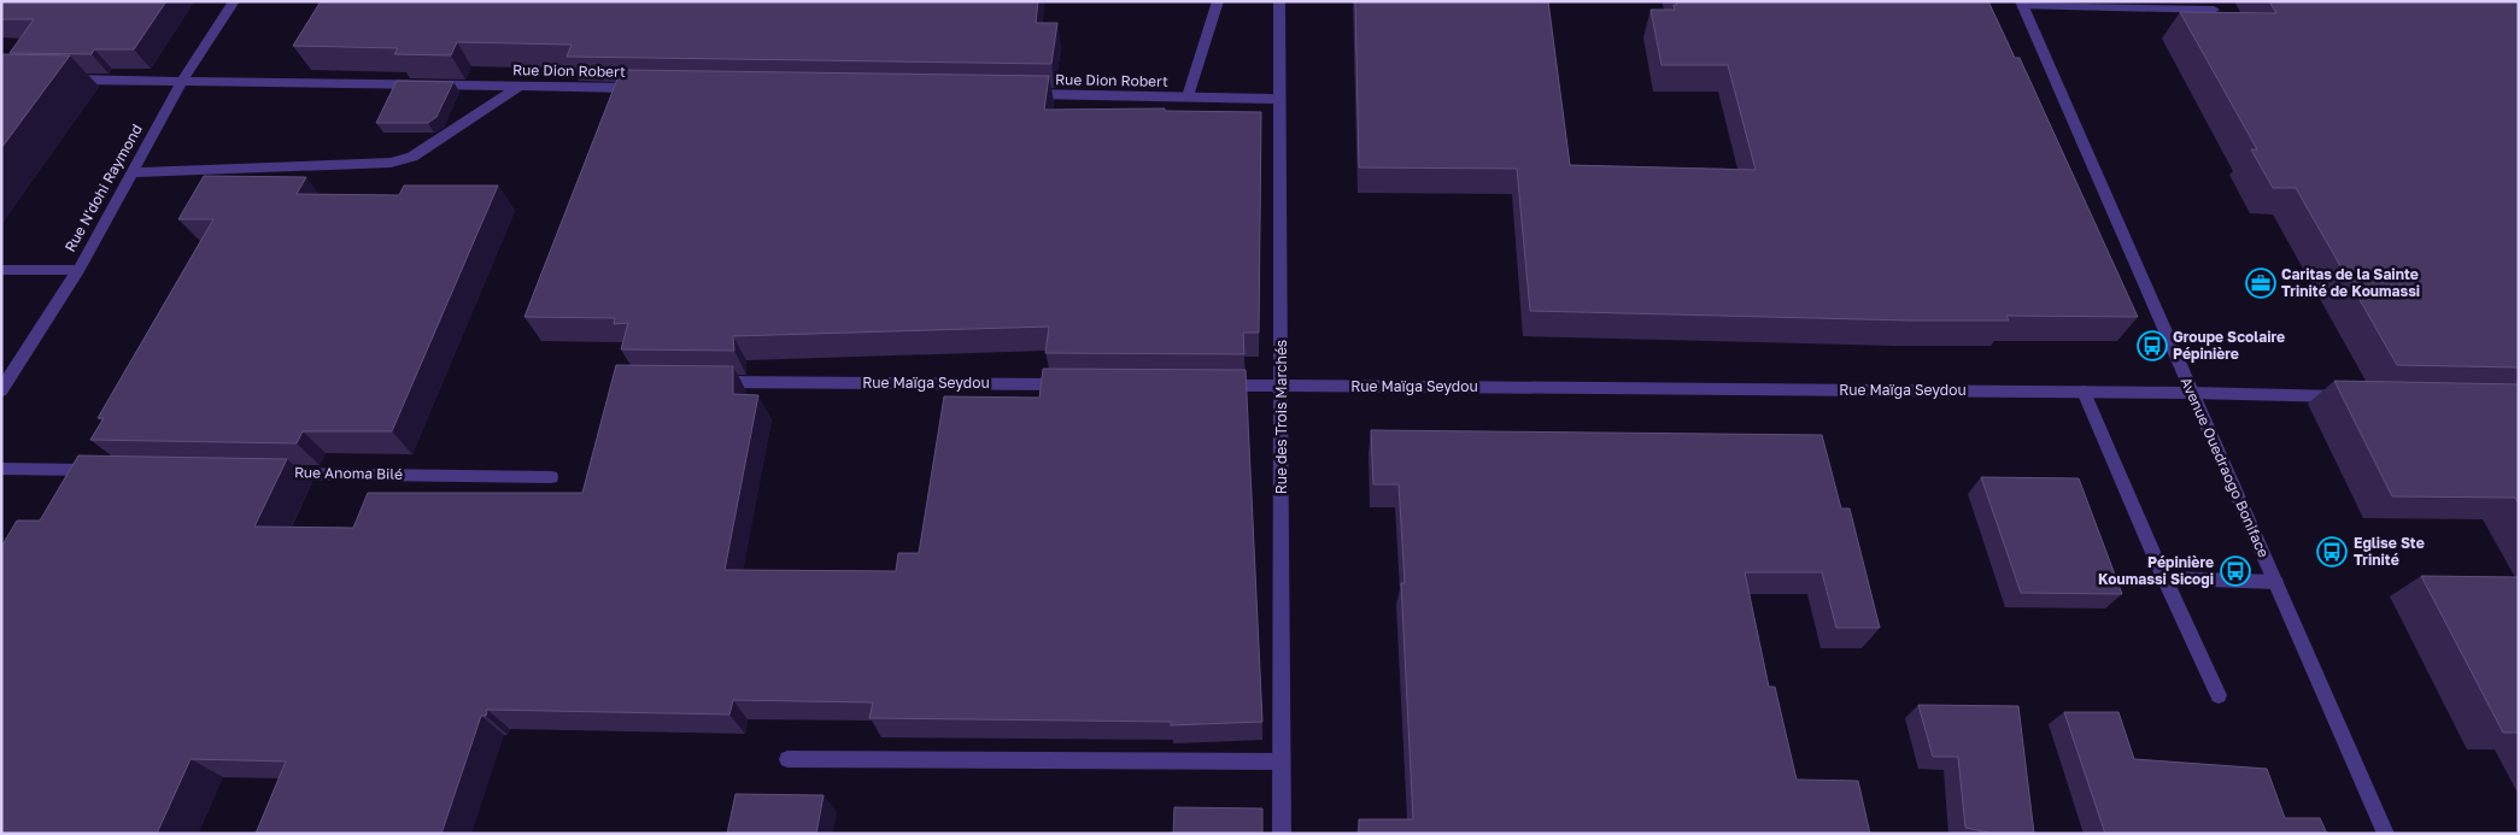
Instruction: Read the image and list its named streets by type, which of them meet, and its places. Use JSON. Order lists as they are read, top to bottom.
{
  "streets": {
    "street": [
      "Rue Dion Robert",
      "Rue N'dohi Raymond",
      "Rue Maïga Seydou",
      "Rue des Trois Marchés",
      "Avenue Ouedraogo Boniface",
      "Rue Anoma Bilé"
    ]
  },
  "crossings": [
    ["Rue Dion Robert", "Rue N'dohi Raymond"],
    ["Rue Dion Robert", "Rue des Trois Marchés"],
    ["Rue Maïga Seydou", "Rue des Trois Marchés"],
    ["Rue Maïga Seydou", "Avenue Ouedraogo Boniface"]
  ],
  "places": {
    "office": ["Caritas de la Sainte Trinité de Koumassi"],
    "bus stop": ["Groupe Scolaire Pépinière", "Eglise Ste Trinité", "Pépinière Koumassi Sicogi"]
  }
}
